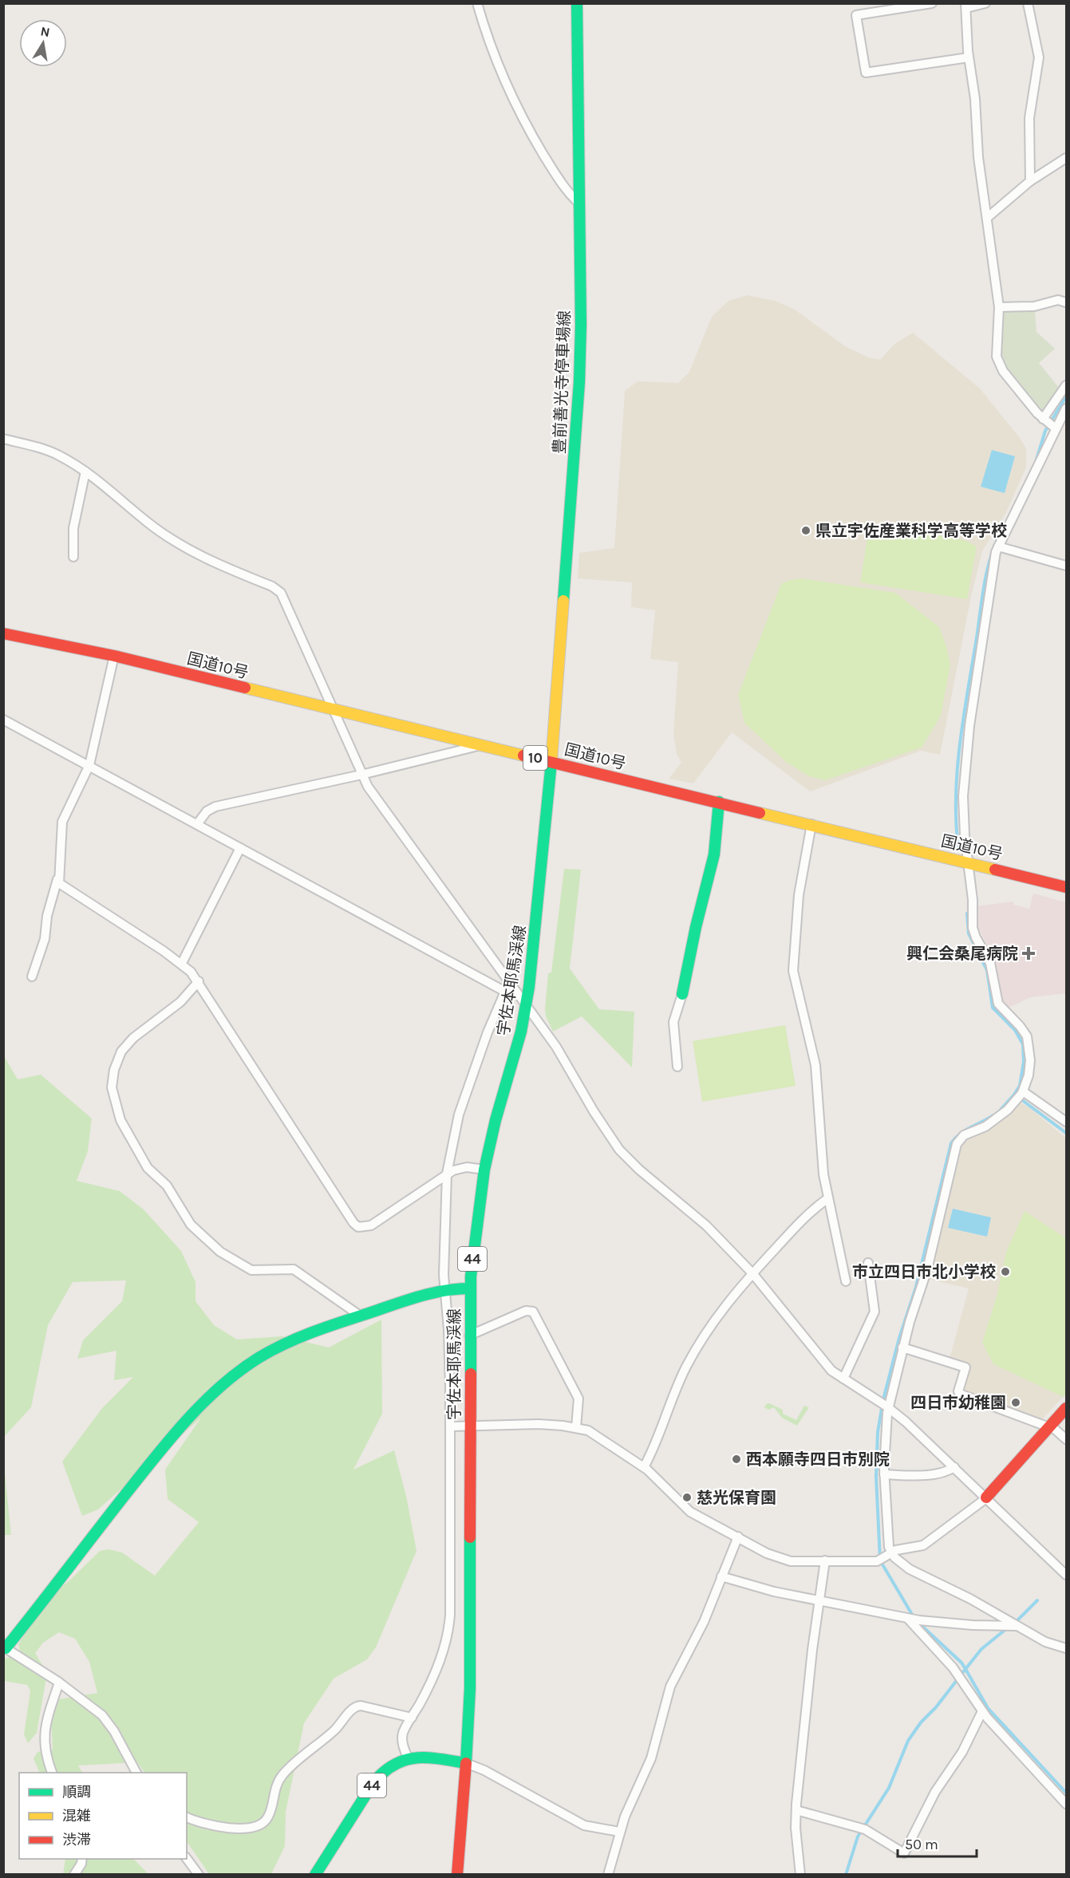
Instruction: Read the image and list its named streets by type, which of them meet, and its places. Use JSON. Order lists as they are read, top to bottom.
{
  "streets": {
    "main road": [
      "豊前善光寺停車場線",
      "国道10号",
      "10",
      "宇佐本耶馬渓線",
      "44"
    ]
  },
  "crossings": [
    ["豊前善光寺停車場線", "国道10号"],
    ["豊前善光寺停車場線", "宇佐本耶馬渓線"],
    ["国道10号", "宇佐本耶馬渓線"],
    ["宇佐本耶馬渓線", "44"]
  ],
  "places": {
    "other": [
      "県立宇佐産業科学高等学校",
      "市立四日市北小学校",
      "四日市幼稚園",
      "西本願寺四日市別院",
      "慈光保育園"
    ],
    "health": ["興仁会桑尾病院"]
  },
  "legend": ["順調", "混雑", "渋滞"],
  "scale_bar": "50 m",
  "north": "top"
}
